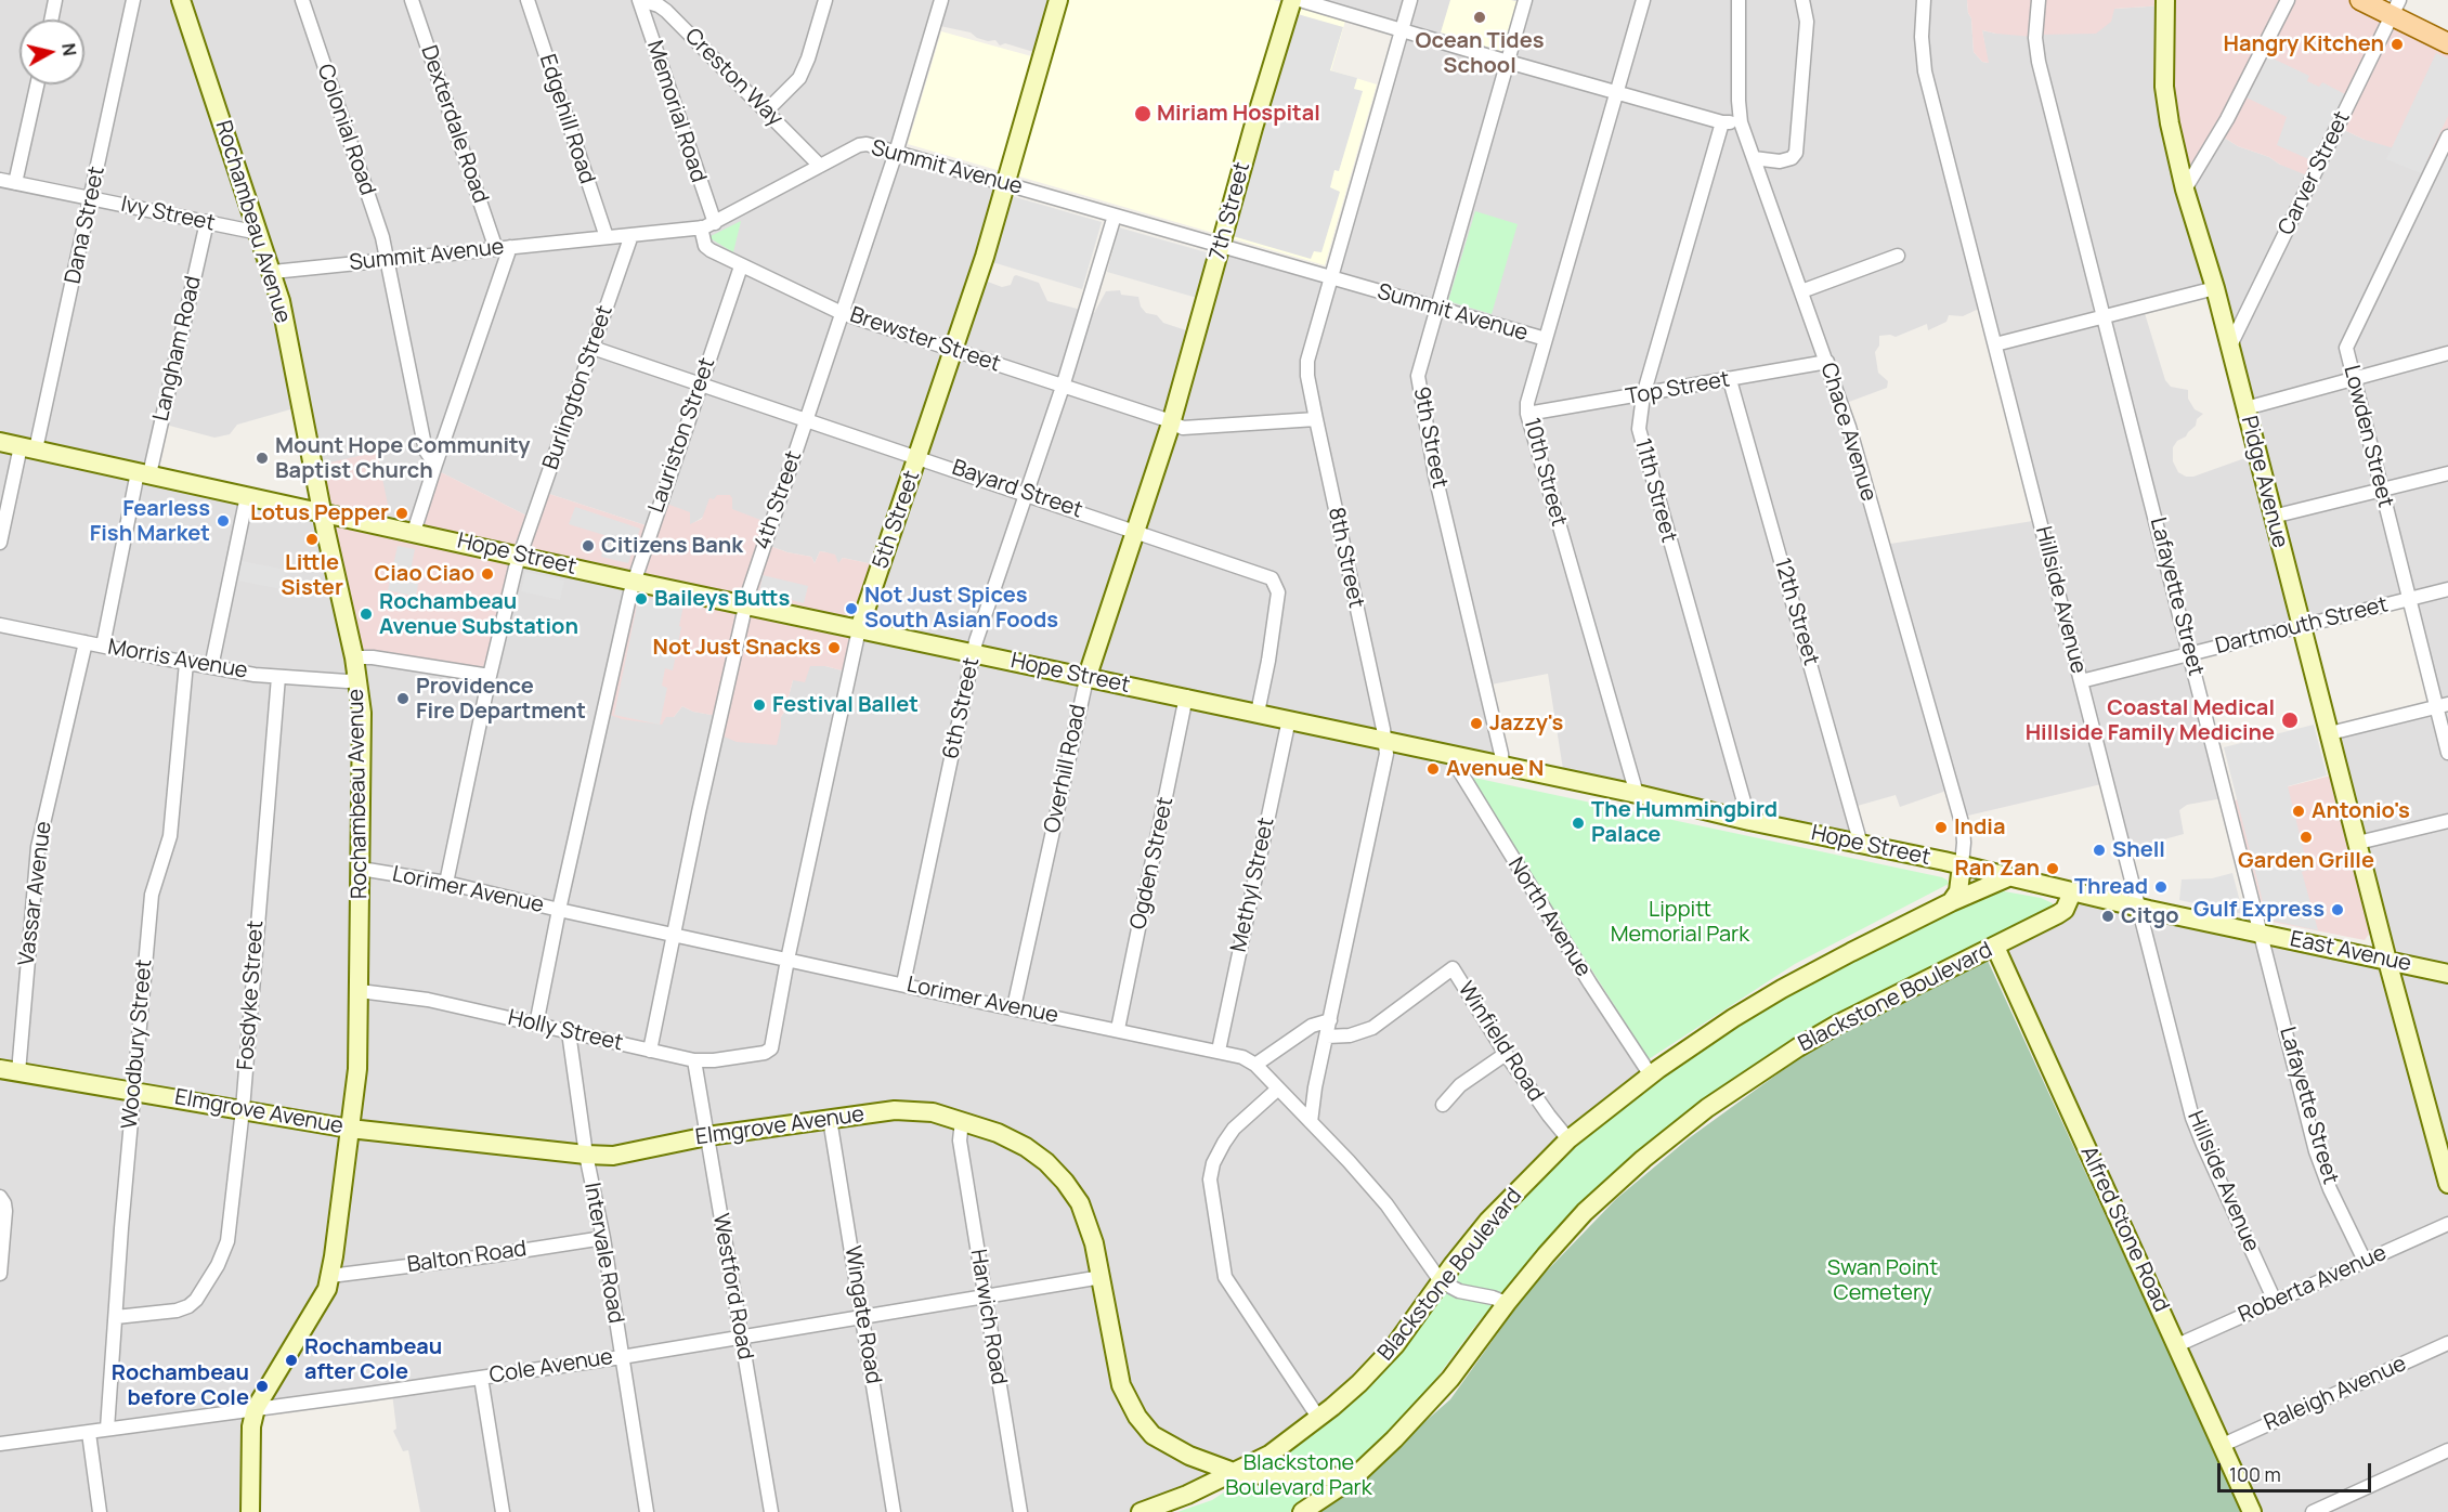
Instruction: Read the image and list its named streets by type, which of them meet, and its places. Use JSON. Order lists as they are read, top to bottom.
{
  "streets": {
    "street": [
      "Creston Way",
      "Memorial Road",
      "Edgehill Road",
      "Dexterdale Road",
      "Colonial Road",
      "Summit Avenue",
      "Carver Street",
      "7th Street",
      "Ivy Street",
      "Rochambeau Avenue",
      "Dana Street",
      "Brewster Street",
      "Langham Road",
      "Burlington Street",
      "Top Street",
      "Chace Avenue",
      "Lauriston Street",
      "Lowden Street",
      "9th Street",
      "10th Street",
      "Pidge Avenue",
      "Bayard Street",
      "11th Street",
      "4th Street",
      "5th Street",
      "Hope Street",
      "8th Street",
      "Lafayette Street",
      "Hillside Avenue",
      "12th Street",
      "Dartmouth Street",
      "Morris Avenue",
      "6th Street",
      "Overhill Road",
      "Ogden Street",
      "Methyl Street",
      "Lorimer Avenue",
      "Vassar Avenue",
      "North Avenue",
      "East Avenue",
      "Fosdyke Street",
      "Blackstone Boulevard",
      "Holly Street",
      "Winfield Road",
      "Woodbury Street",
      "Elmgrove Avenue",
      "Alfred Stone Road",
      "Intervale Road",
      "Balton Road",
      "Roberta Avenue",
      "Westford Road",
      "Wingate Road",
      "Harwich Road",
      "Cole Avenue",
      "Raleigh Avenue"
    ]
  },
  "crossings": [
    ["Creston Way", "Memorial Road"],
    ["Creston Way", "Summit Avenue"],
    ["Memorial Road", "Summit Avenue"],
    ["Edgehill Road", "Summit Avenue"],
    ["Dexterdale Road", "Summit Avenue"],
    ["Colonial Road", "Summit Avenue"],
    ["Summit Avenue", "7th Street"],
    ["Summit Avenue", "Rochambeau Avenue"],
    ["Summit Avenue", "Brewster Street"],
    ["Summit Avenue", "Burlington Street"],
    ["Summit Avenue", "9th Street"],
    ["Summit Avenue", "10th Street"],
    ["Summit Avenue", "4th Street"],
    ["Summit Avenue", "5th Street"],
    ["Summit Avenue", "8th Street"],
    ["Summit Avenue", "6th Street"],
    ["Carver Street", "Pidge Avenue"],
    ["7th Street", "Brewster Street"],
    ["7th Street", "Overhill Road"],
    ["Ivy Street", "Rochambeau Avenue"],
    ["Ivy Street", "Dana Street"],
    ["Ivy Street", "Langham Road"],
    ["Rochambeau Avenue", "Hope Street"],
    ["Rochambeau Avenue", "Morris Avenue"],
    ["Rochambeau Avenue", "Lorimer Avenue"],
    ["Rochambeau Avenue", "Holly Street"],
    ["Rochambeau Avenue", "Elmgrove Avenue"],
    ["Rochambeau Avenue", "Balton Road"],
    ["Rochambeau Avenue", "Cole Avenue"],
    ["Dana Street", "Hope Street"],
    ["Brewster Street", "Lauriston Street"],
    ["Brewster Street", "4th Street"],
    ["Brewster Street", "5th Street"],
    ["Brewster Street", "8th Street"],
    ["Brewster Street", "6th Street"],
    ["Brewster Street", "Overhill Road"],
    ["Langham Road", "Hope Street"],
    ["Langham Road", "Morris Avenue"],
    ["Burlington Street", "Bayard Street"],
    ["Burlington Street", "Hope Street"],
    ["Burlington Street", "Lorimer Avenue"],
    ["Top Street", "Chace Avenue"],
    ["Top Street", "10th Street"],
    ["Top Street", "11th Street"],
    ["Top Street", "12th Street"],
    ["Chace Avenue", "Hope Street"],
    ["Lauriston Street", "Bayard Street"],
    ["Lauriston Street", "Hope Street"],
    ["Lauriston Street", "Lorimer Avenue"],
    ["Lauriston Street", "Holly Street"],
    ["Lowden Street", "Dartmouth Street"],
    ["9th Street", "Hope Street"],
    ["10th Street", "Hope Street"],
    ["Pidge Avenue", "Dartmouth Street"],
    ["Pidge Avenue", "East Avenue"],
    ["Bayard Street", "4th Street"],
    ["Bayard Street", "5th Street"],
    ["Bayard Street", "Hope Street"],
    ["Bayard Street", "6th Street"],
    ["Bayard Street", "Overhill Road"],
    ["11th Street", "Hope Street"],
    ["4th Street", "Hope Street"],
    ["4th Street", "Lorimer Avenue"],
    ["4th Street", "Holly Street"],
    ["5th Street", "Hope Street"],
    ["5th Street", "Lorimer Avenue"],
    ["5th Street", "Holly Street"],
    ["Hope Street", "8th Street"],
    ["Hope Street", "Hillside Avenue"],
    ["Hope Street", "12th Street"],
    ["Hope Street", "6th Street"],
    ["Hope Street", "Overhill Road"],
    ["Hope Street", "Ogden Street"],
    ["Hope Street", "Methyl Street"],
    ["Hope Street", "North Avenue"],
    ["Hope Street", "East Avenue"],
    ["Hope Street", "Blackstone Boulevard"],
    ["8th Street", "Lorimer Avenue"],
    ["8th Street", "Winfield Road"],
    ["Lafayette Street", "Dartmouth Street"],
    ["Lafayette Street", "East Avenue"],
    ["Lafayette Street", "Roberta Avenue"],
    ["Hillside Avenue", "Dartmouth Street"],
    ["Hillside Avenue", "East Avenue"],
    ["Hillside Avenue", "Roberta Avenue"],
    ["Morris Avenue", "Vassar Avenue"],
    ["Morris Avenue", "Fosdyke Street"],
    ["Morris Avenue", "Woodbury Street"],
    ["6th Street", "Lorimer Avenue"],
    ["Overhill Road", "Lorimer Avenue"],
    ["Ogden Street", "Lorimer Avenue"],
    ["Methyl Street", "Lorimer Avenue"],
    ["Lorimer Avenue", "Blackstone Boulevard"],
    ["Vassar Avenue", "Elmgrove Avenue"],
    ["North Avenue", "Blackstone Boulevard"],
    ["Fosdyke Street", "Woodbury Street"],
    ["Fosdyke Street", "Elmgrove Avenue"],
    ["Blackstone Boulevard", "Winfield Road"],
    ["Blackstone Boulevard", "Elmgrove Avenue"],
    ["Blackstone Boulevard", "Alfred Stone Road"],
    ["Holly Street", "Intervale Road"],
    ["Holly Street", "Westford Road"],
    ["Woodbury Street", "Elmgrove Avenue"],
    ["Woodbury Street", "Cole Avenue"],
    ["Elmgrove Avenue", "Intervale Road"],
    ["Elmgrove Avenue", "Westford Road"],
    ["Elmgrove Avenue", "Wingate Road"],
    ["Elmgrove Avenue", "Harwich Road"],
    ["Elmgrove Avenue", "Cole Avenue"],
    ["Alfred Stone Road", "Roberta Avenue"],
    ["Alfred Stone Road", "Raleigh Avenue"],
    ["Intervale Road", "Balton Road"],
    ["Intervale Road", "Cole Avenue"],
    ["Westford Road", "Cole Avenue"],
    ["Wingate Road", "Cole Avenue"],
    ["Harwich Road", "Cole Avenue"]
  ],
  "parks": ["Lippitt Memorial Park", "Swan Point Cemetery", "Blackstone Boulevard Park"],
  "places": [
    "Ocean Tides School",
    "Hangry Kitchen",
    "Miriam Hospital",
    "Mount Hope Community Baptist Church",
    "Lotus Pepper",
    "Fearless Fish Market",
    "Little Sister",
    "Citizens Bank",
    "Ciao Ciao",
    "Baileys Butts",
    "Not Just Spices South Asian Foods",
    "Rochambeau Avenue Substation",
    "Not Just Snacks",
    "Providence Fire Department",
    "Festival Ballet",
    "Coastal Medical Hillside Family Medicine",
    "Jazzy's",
    "Avenue N",
    "Antonio's",
    "The Hummingbird Palace",
    "India",
    "Garden Grille",
    "Shell",
    "Ran Zan",
    "Thread",
    "Gulf Express",
    "Citgo",
    "Rochambeau after Cole",
    "Rochambeau before Cole"
  ],
  "scale_bar": "100 m",
  "north": "right"
}
